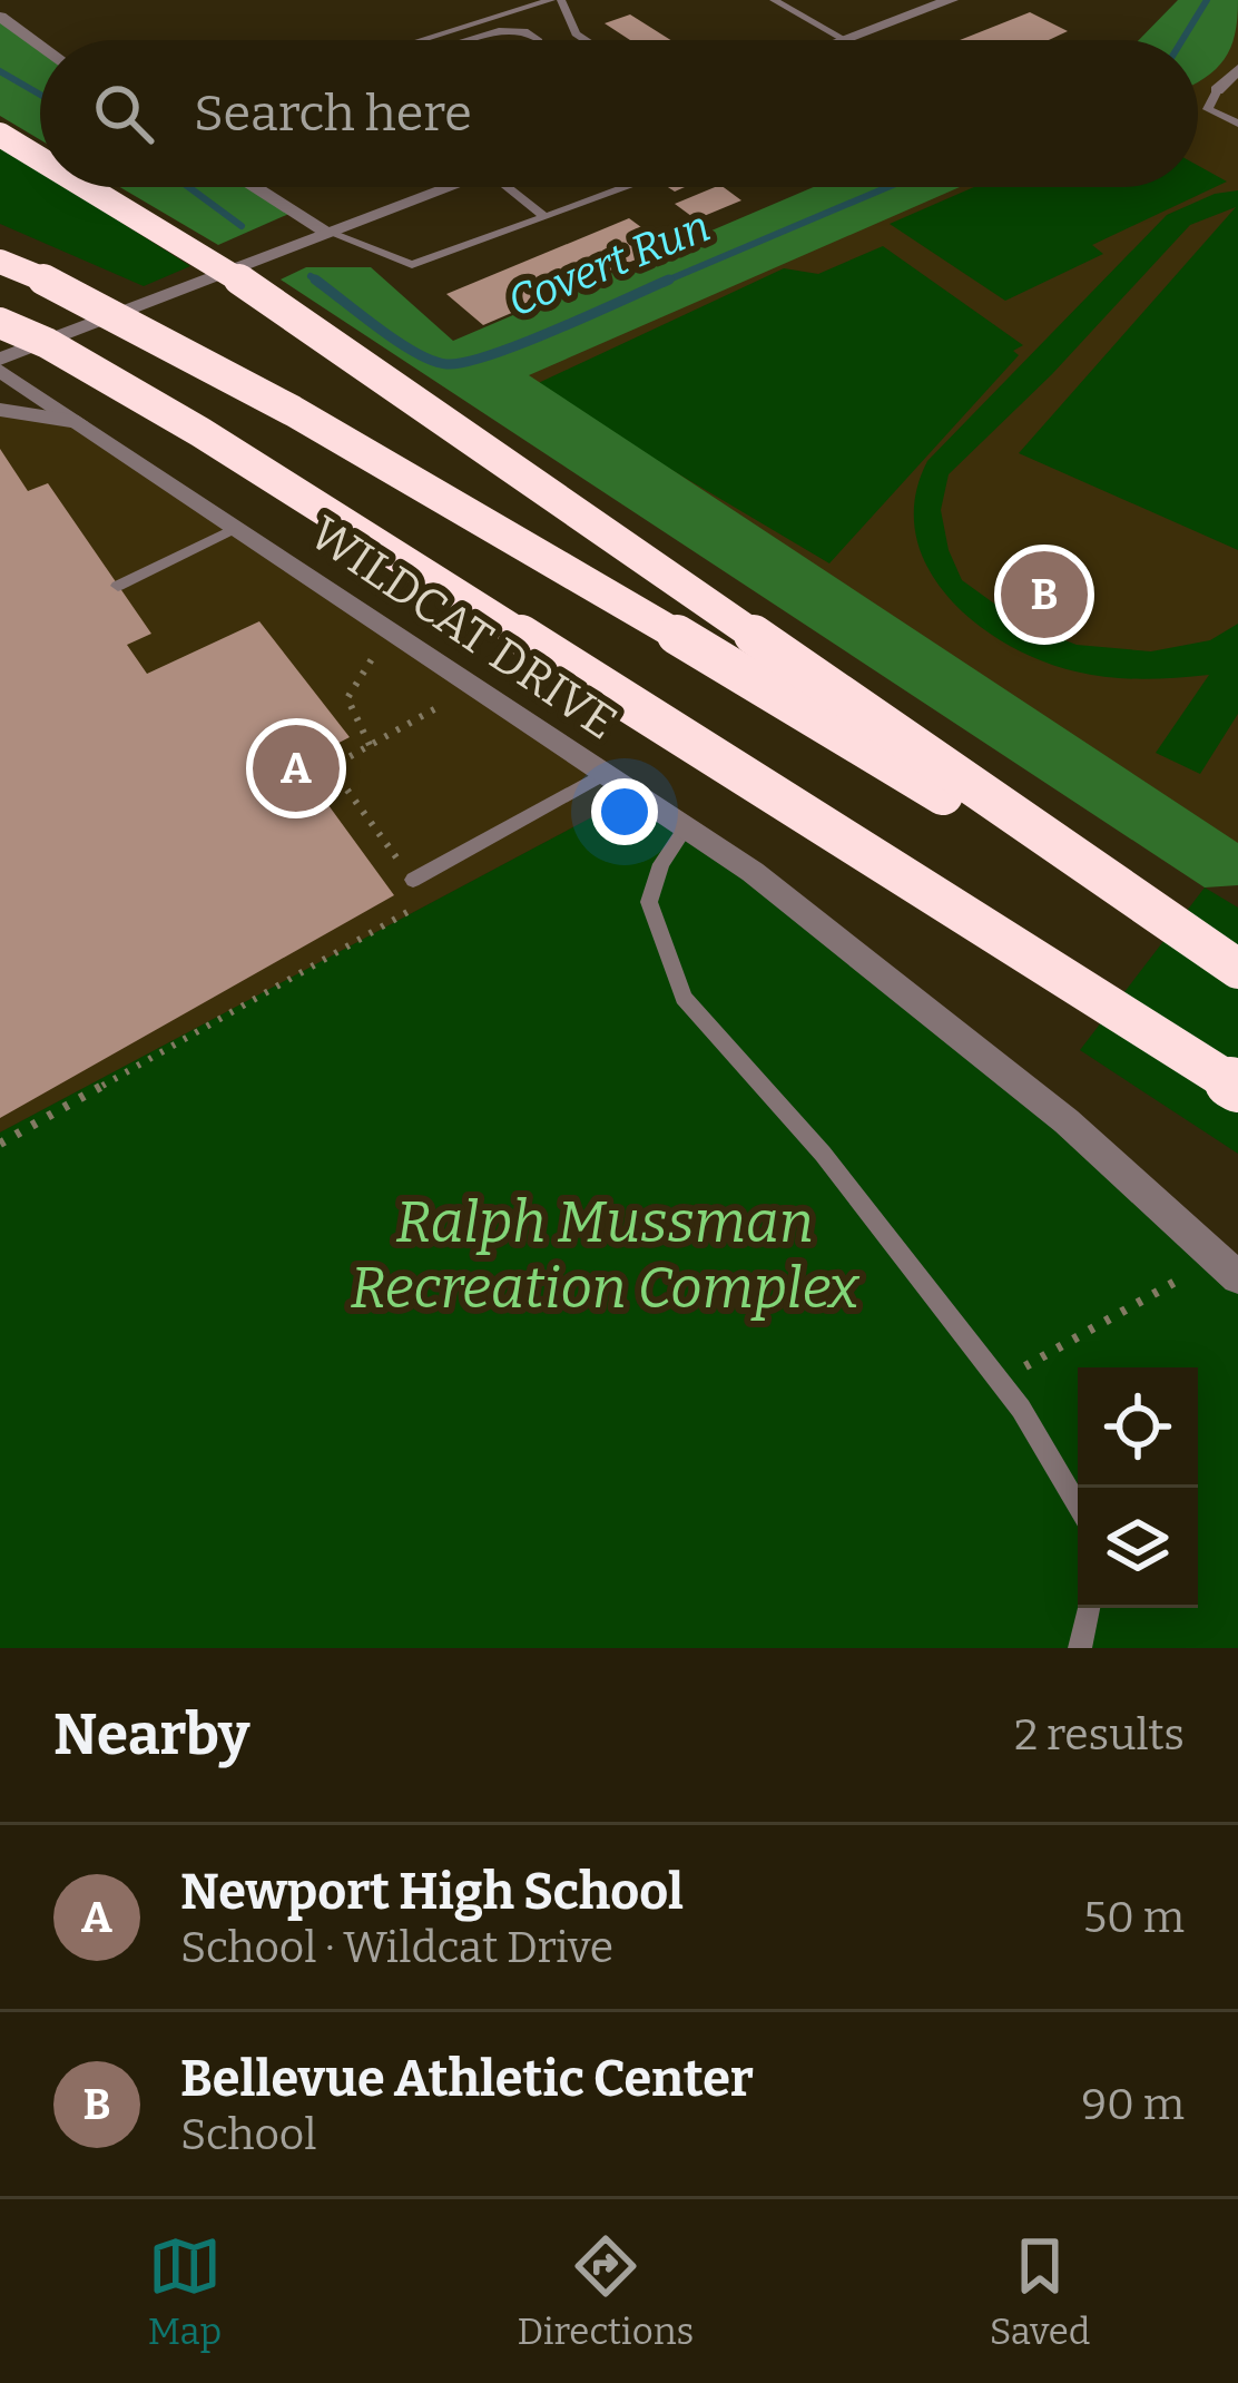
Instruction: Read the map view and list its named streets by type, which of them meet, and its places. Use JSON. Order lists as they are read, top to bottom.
{
  "streets": {
    "street": ["WILDCAT DRIVE"]
  },
  "water": ["Covert Run"],
  "parks": ["Ralph Mussman Recreation Complex"],
  "page": {
    "search": "Search here",
    "pins": ["B", "A"],
    "heading": ["Nearby", "2 results"],
    "list": [
      {
        "mark": "A",
        "name": "Newport High School",
        "note": "School · Wildcat Drive",
        "value": "50 m"
      },
      {
        "mark": "B",
        "name": "Bellevue Athletic Center",
        "note": "School",
        "value": "90 m"
      }
    ],
    "nav": ["Map", "Directions", "Saved"]
  }
}
